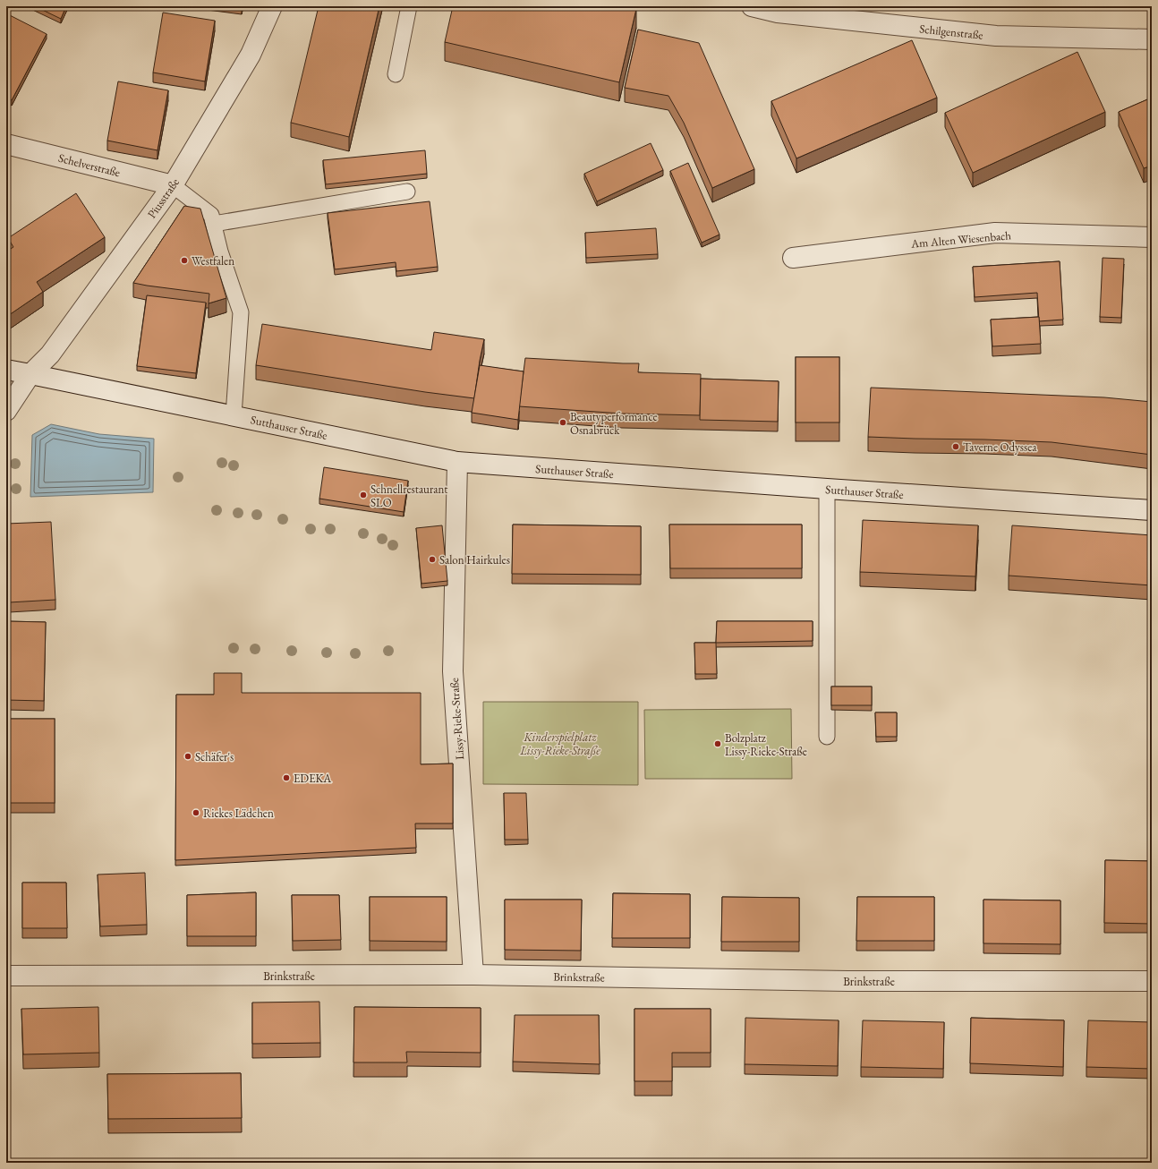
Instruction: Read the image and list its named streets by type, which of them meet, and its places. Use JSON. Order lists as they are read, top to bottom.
{
  "streets": {
    "street": [
      "Schilgenstraße",
      "Schelverstraße",
      "Piusstraße",
      "Am Alten Wiesenbach",
      "Sutthauser Straße",
      "Lissy-Rieke-Straße",
      "Brinkstraße"
    ]
  },
  "crossings": [
    ["Schelverstraße", "Piusstraße"],
    ["Piusstraße", "Sutthauser Straße"],
    ["Sutthauser Straße", "Lissy-Rieke-Straße"],
    ["Lissy-Rieke-Straße", "Brinkstraße"]
  ],
  "parks": ["Kinderspielplatz Lissy-Rieke-Straße"],
  "places": [
    "Westfalen",
    "Beautyperformance Osnabrück",
    "Taverne Odyssea",
    "Schnellrestaurant SLO",
    "Salon Hairkules",
    "Bolzplatz Lissy-Rieke-Straße",
    "Schäfer's",
    "EDEKA",
    "Riekes Lädchen"
  ]
}
